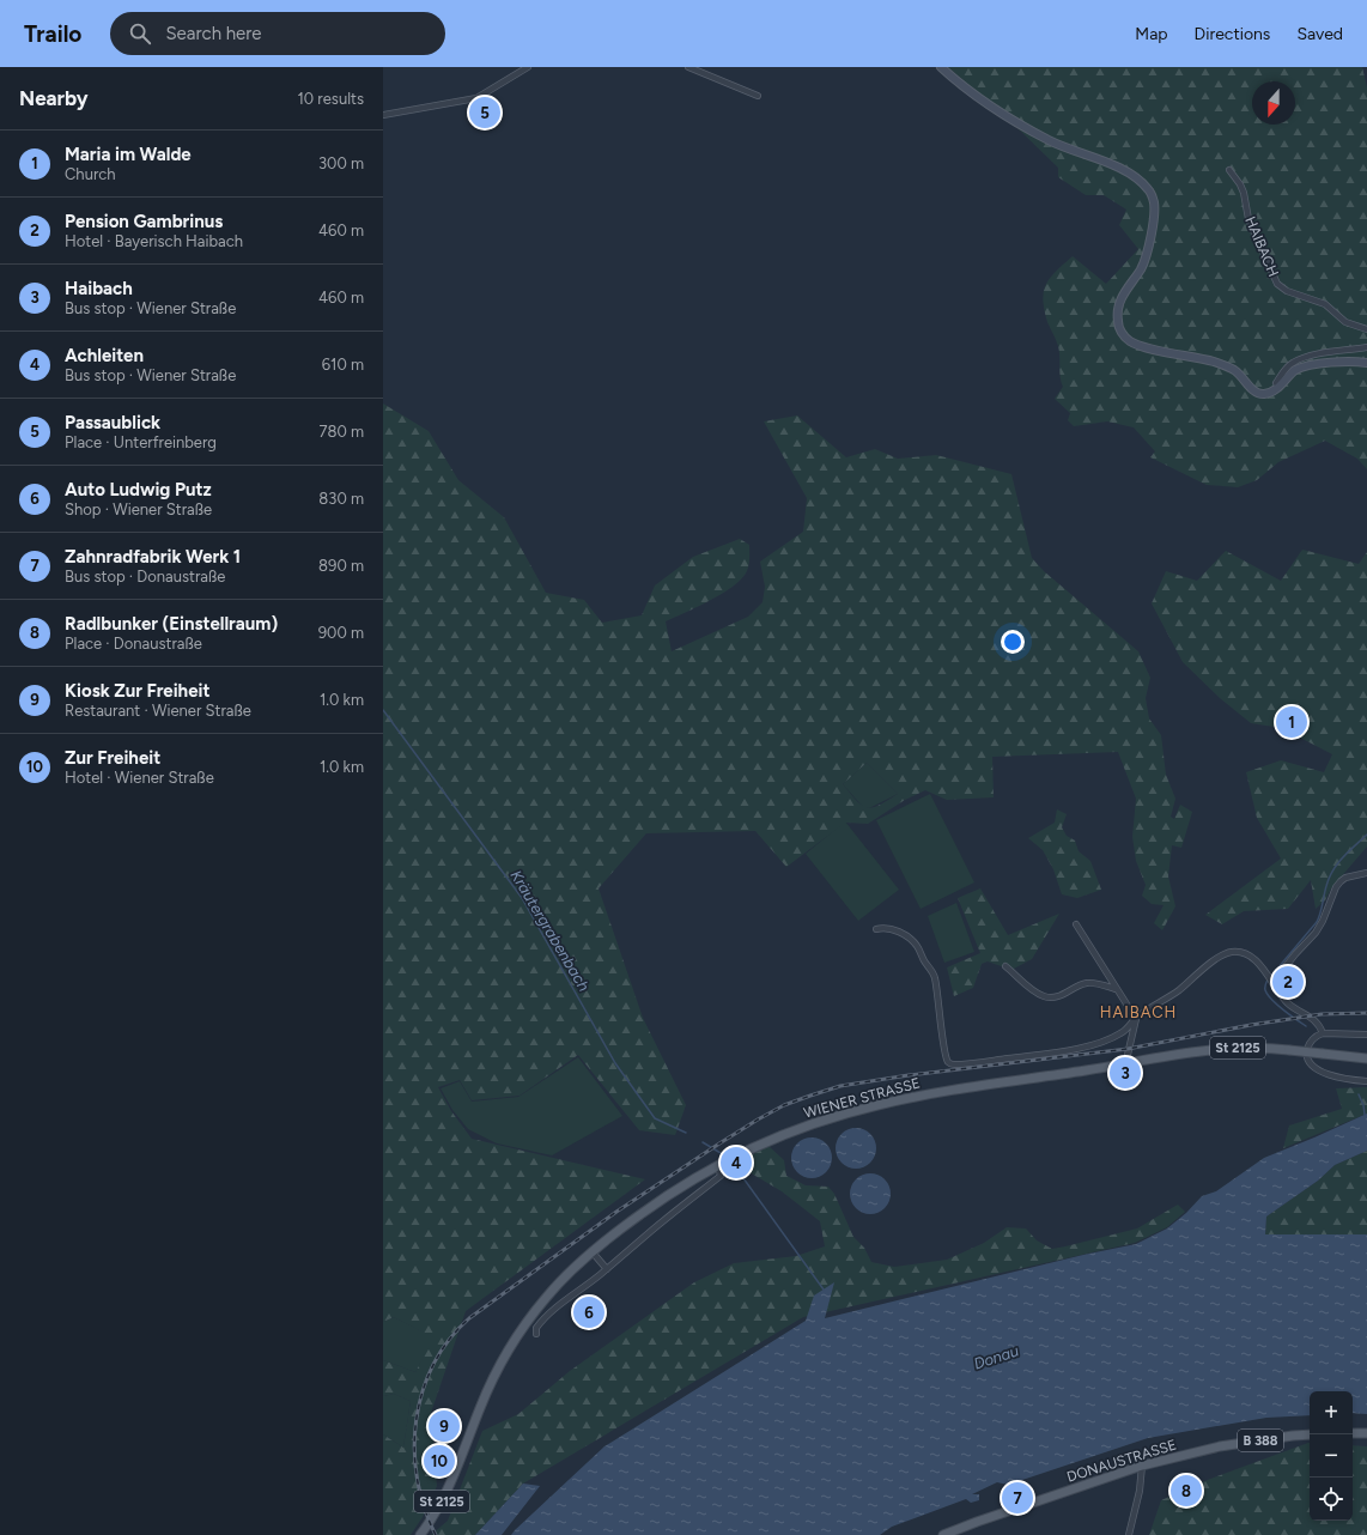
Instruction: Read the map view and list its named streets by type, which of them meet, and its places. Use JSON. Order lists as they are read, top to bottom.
{
  "streets": {
    "main road": [
      "St 2125",
      "WIENER STRASSE",
      "B 388",
      "DONAUSTRASSE"
    ],
    "street": ["HAIBACH"]
  },
  "districts": ["HAIBACH"],
  "water": ["Kräutergrabenbach", "Donau"],
  "north": "bottom",
  "page": {
    "header": "Trailo",
    "search": "Search here",
    "nav": ["Map", "Directions", "Saved"],
    "heading": ["Nearby", "10 results"],
    "pins": [
      "5",
      "1",
      "2",
      "3",
      "4",
      "6",
      "9",
      "10",
      "8",
      "7"
    ],
    "list": [
      {
        "mark": "1",
        "name": "Maria im Walde",
        "note": "Church",
        "value": "300 m"
      },
      {
        "mark": "2",
        "name": "Pension Gambrinus",
        "note": "Hotel · Bayerisch Haibach",
        "value": "460 m"
      },
      {
        "mark": "3",
        "name": "Haibach",
        "note": "Bus stop · Wiener Straße",
        "value": "460 m"
      },
      {
        "mark": "4",
        "name": "Achleiten",
        "note": "Bus stop · Wiener Straße",
        "value": "610 m"
      },
      {
        "mark": "5",
        "name": "Passaublick",
        "note": "Place · Unterfreinberg",
        "value": "780 m"
      },
      {
        "mark": "6",
        "name": "Auto Ludwig Putz",
        "note": "Shop · Wiener Straße",
        "value": "830 m"
      },
      {
        "mark": "7",
        "name": "Zahnradfabrik Werk 1",
        "note": "Bus stop · Donaustraße",
        "value": "890 m"
      },
      {
        "mark": "8",
        "name": "Radlbunker (Einstellraum)",
        "note": "Place · Donaustraße",
        "value": "900 m"
      },
      {
        "mark": "9",
        "name": "Kiosk Zur Freiheit",
        "note": "Restaurant · Wiener Straße",
        "value": "1.0 km"
      },
      {
        "mark": "10",
        "name": "Zur Freiheit",
        "note": "Hotel · Wiener Straße",
        "value": "1.0 km"
      }
    ],
    "map_buttons": ["+", "−"]
  }
}
